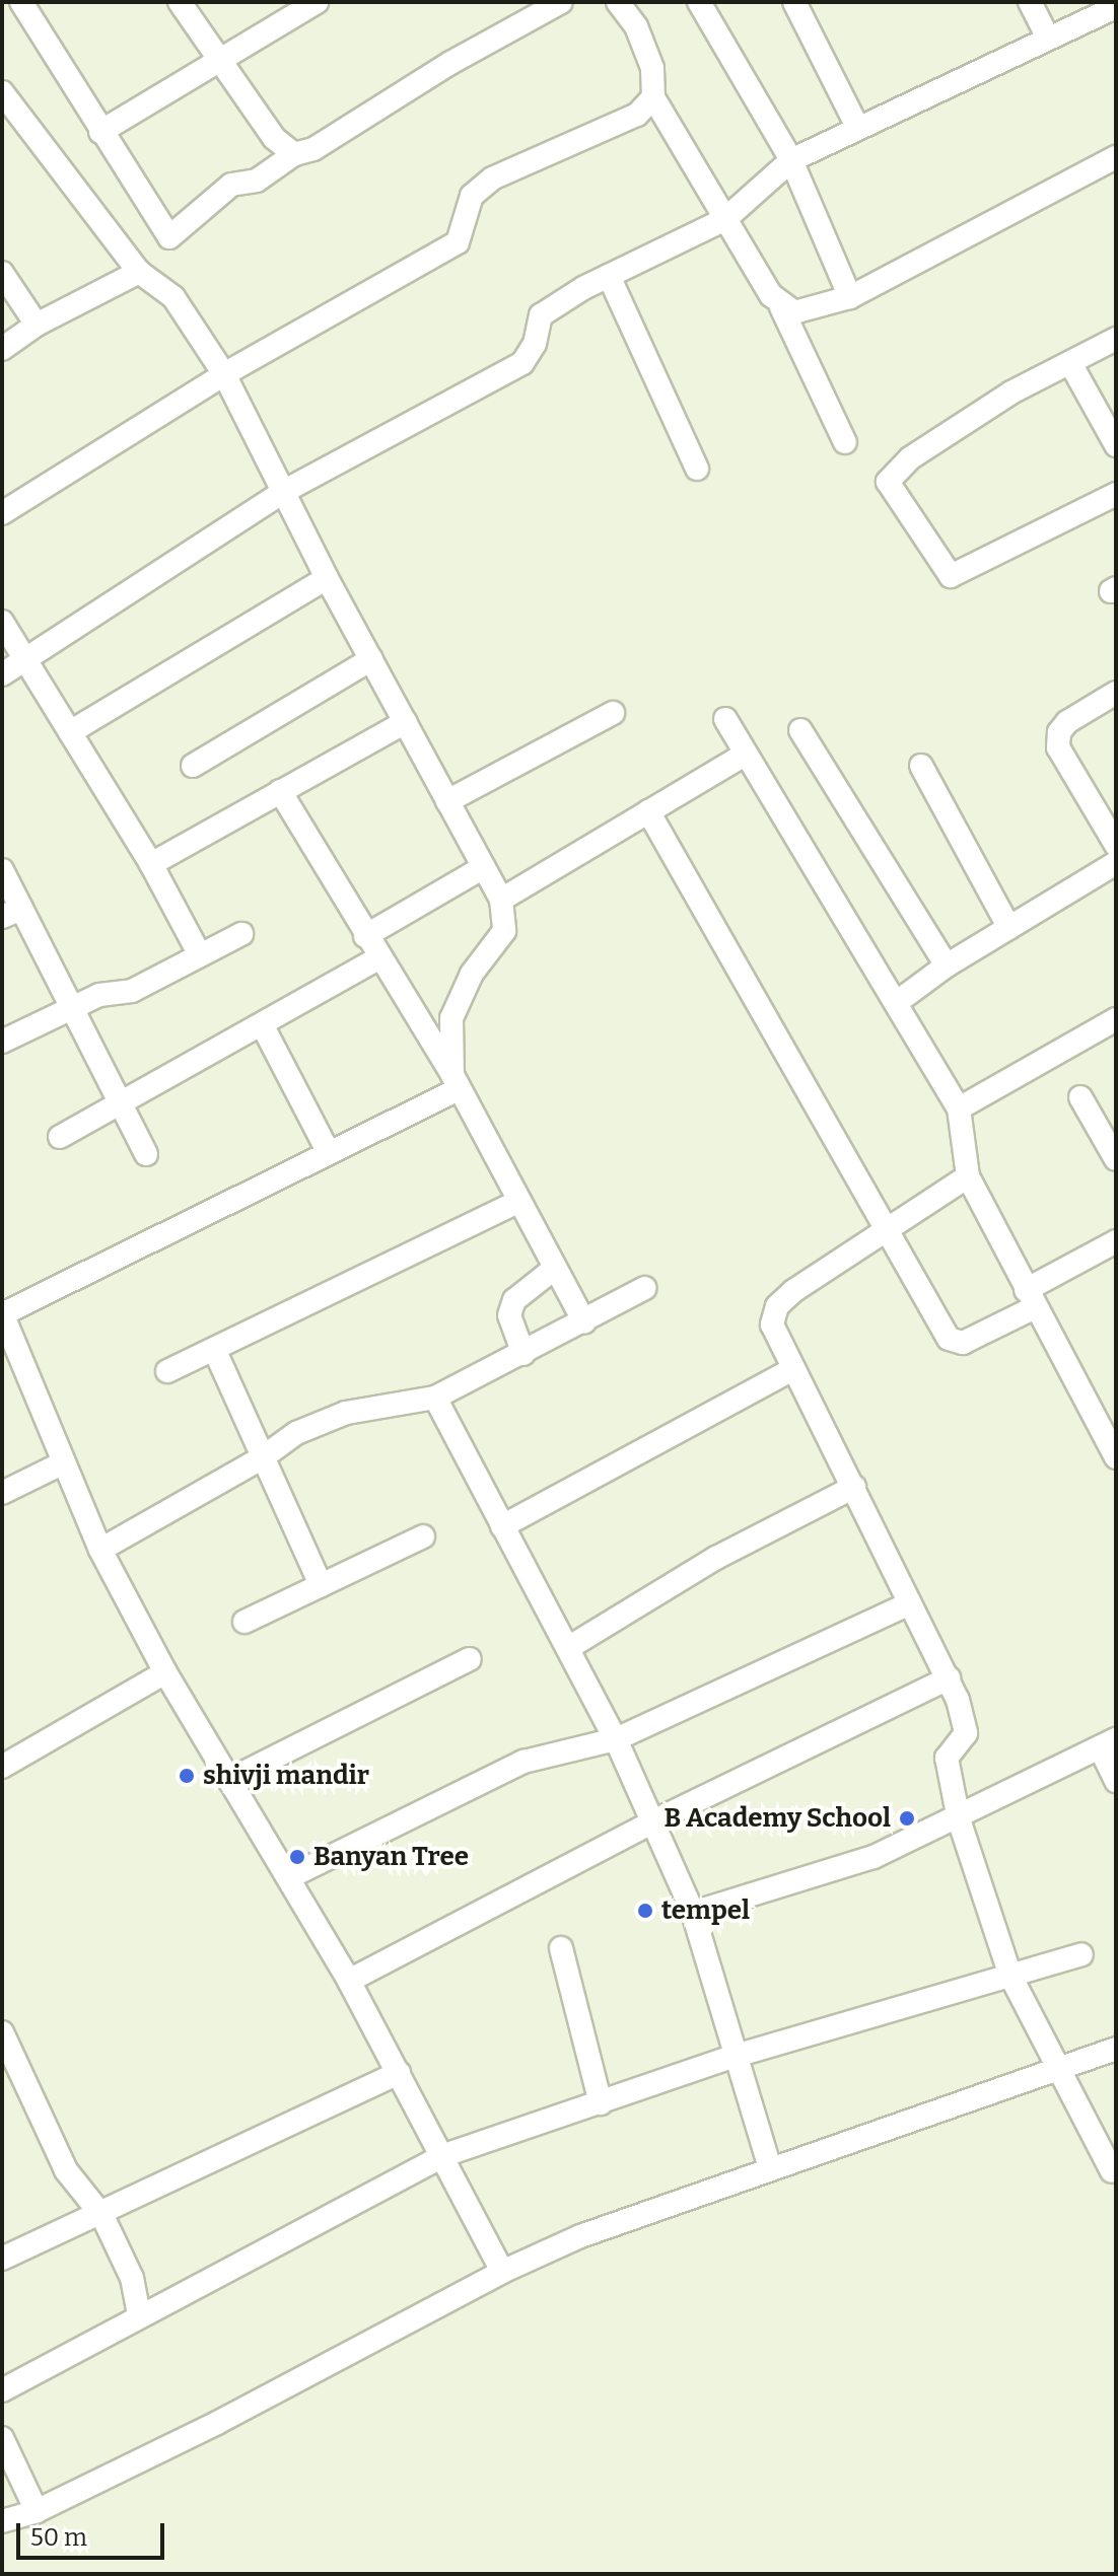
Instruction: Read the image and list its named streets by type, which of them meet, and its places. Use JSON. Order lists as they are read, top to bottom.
{
  "places": [
    "shivji mandir",
    "B Academy School",
    "Banyan Tree",
    "tempel"
  ],
  "scale_bar": "50 m"
}
